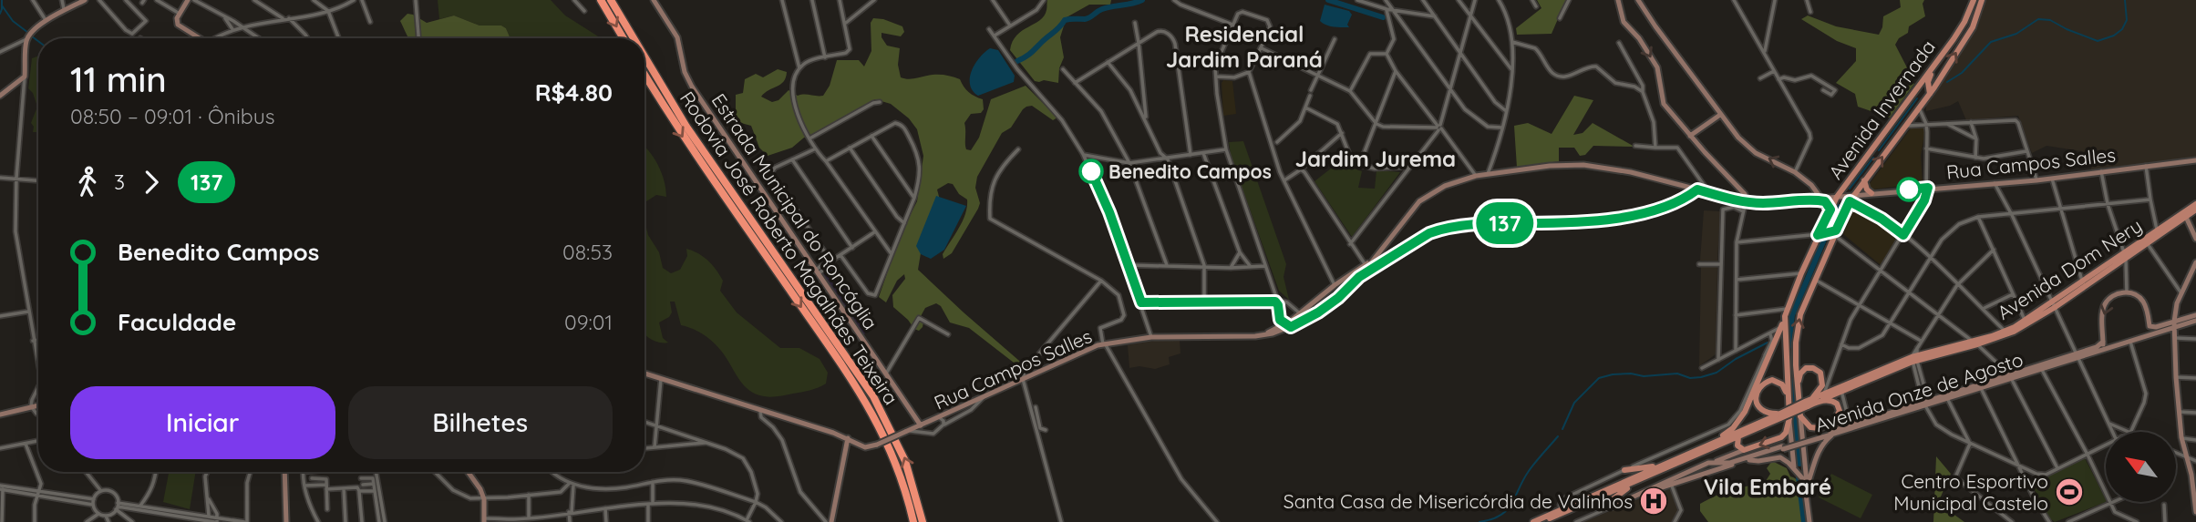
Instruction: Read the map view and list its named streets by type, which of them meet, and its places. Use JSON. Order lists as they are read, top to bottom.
{
  "streets": {
    "highway": ["Rodovia José Roberto Magalhães Teixeira"],
    "main road": [
      "Avenida Invernada",
      "Rua Campos Salles",
      "Estrada Municipal do Roncáglia",
      "Avenida Dom Nery",
      "Avenida Onze de Agosto"
    ]
  },
  "crossings": [
    ["Avenida Invernada", "Rua Campos Salles"],
    ["Rua Campos Salles", "Estrada Municipal do Roncáglia"]
  ],
  "districts": ["Residencial Jardim Paraná", "Jardim Jurema", "Vila Embaré"],
  "places": {
    "other": ["Benedito Campos"],
    "sports": ["Centro Esportivo Municipal Castelo"],
    "hospital": ["Santa Casa de Misericórdia de Valinhos"]
  },
  "lines": ["bus line 137"],
  "north": "top left",
  "page": {
    "on_map": "137",
    "heading": ["11 min", "08:50 – 09:01 · Ônibus", "R$4.80"],
    "legs": ["3", "137"],
    "list": [
      {
        "name": "Benedito Campos",
        "value": "08:53"
      },
      {
        "name": "Faculdade",
        "value": "09:01"
      }
    ],
    "buttons": ["Iniciar", "Bilhetes"]
  }
}
